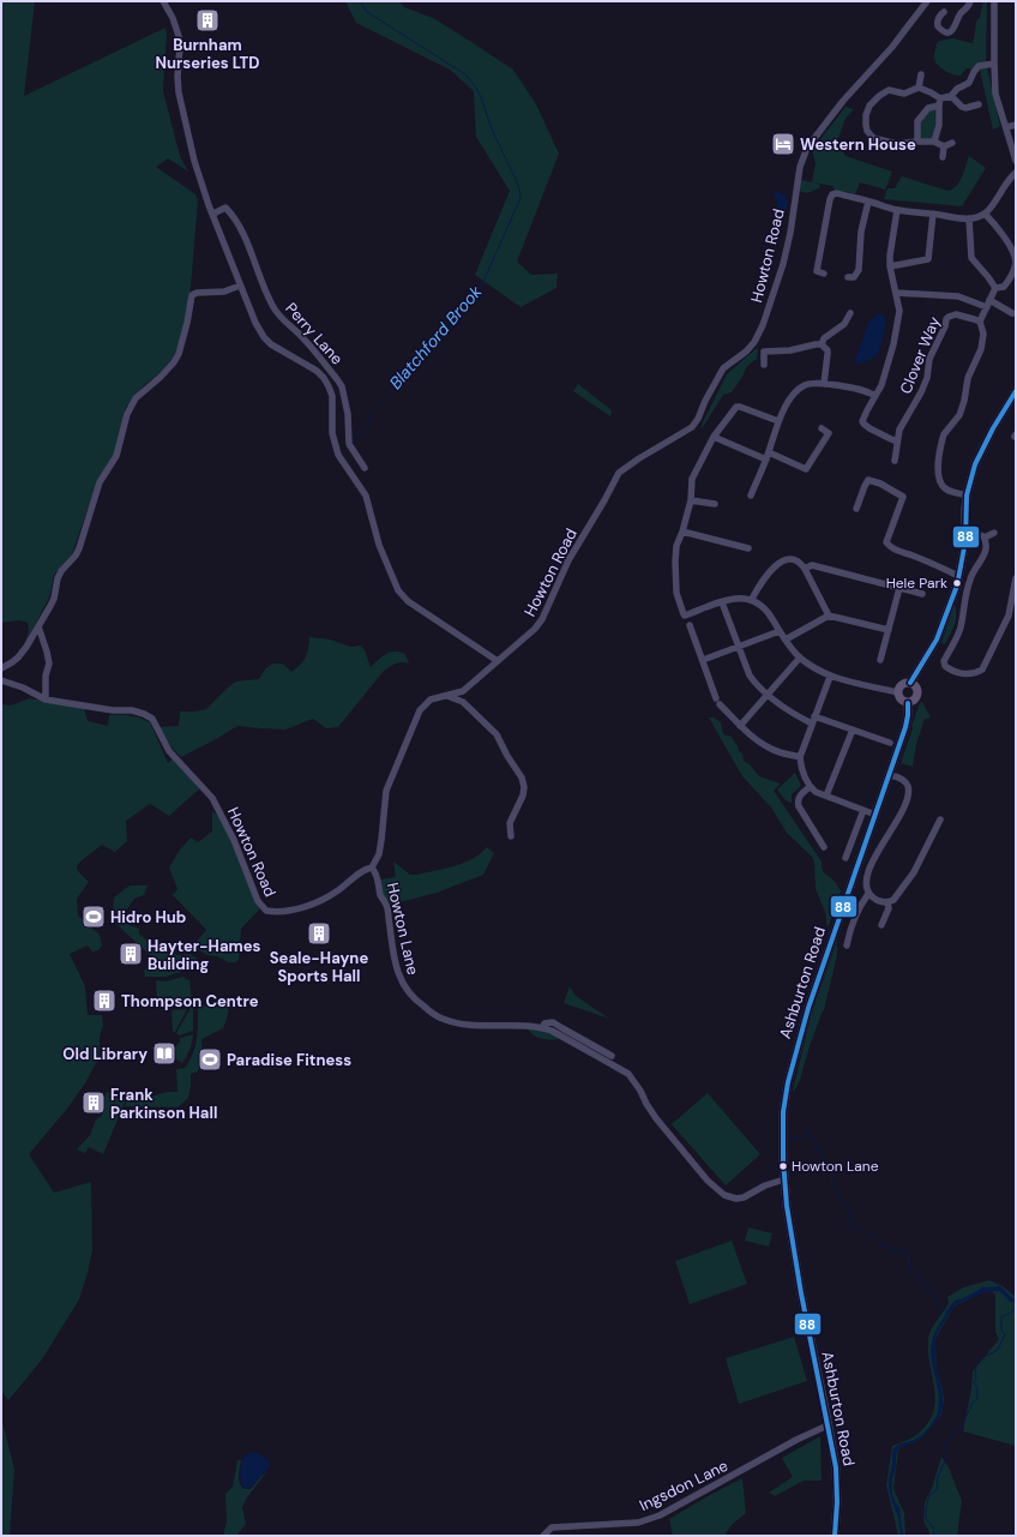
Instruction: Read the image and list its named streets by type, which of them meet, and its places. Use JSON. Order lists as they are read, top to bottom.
{
  "streets": {
    "main road": ["Ashburton Road"],
    "street": [
      "Howton Road",
      "Perry Lane",
      "Clover Way",
      "Howton Lane",
      "Ingsdon Lane"
    ]
  },
  "crossings": [
    ["Howton Road", "Howton Lane"],
    ["Howton Lane", "Ashburton Road"],
    ["Ashburton Road", "Ingsdon Lane"]
  ],
  "water": ["Blatchford Brook"],
  "places": {
    "building": [
      "Burnham Nurseries LTD",
      "Seale-Hayne Sports Hall",
      "Hayter-Hames Building",
      "Thompson Centre",
      "Frank Parkinson Hall"
    ],
    "hotel": ["Western House"],
    "other": ["Hele Park", "Howton Lane"],
    "sports": ["Hidro Hub", "Paradise Fitness"],
    "library": ["Old Library"]
  },
  "lines": ["transit line 88"]
}
